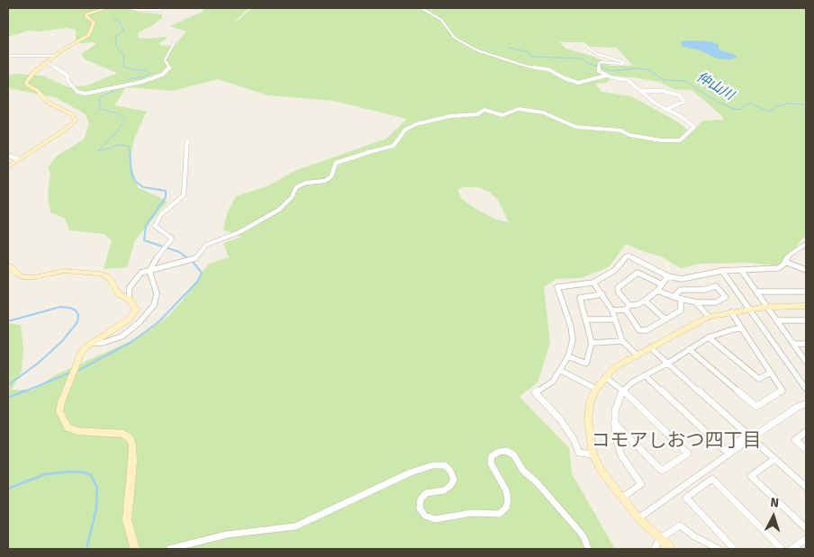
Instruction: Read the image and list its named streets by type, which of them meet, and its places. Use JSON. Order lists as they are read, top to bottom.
{
  "districts": ["コモアしおつ四丁目"],
  "water": ["仲山川"],
  "north": "top"
}
